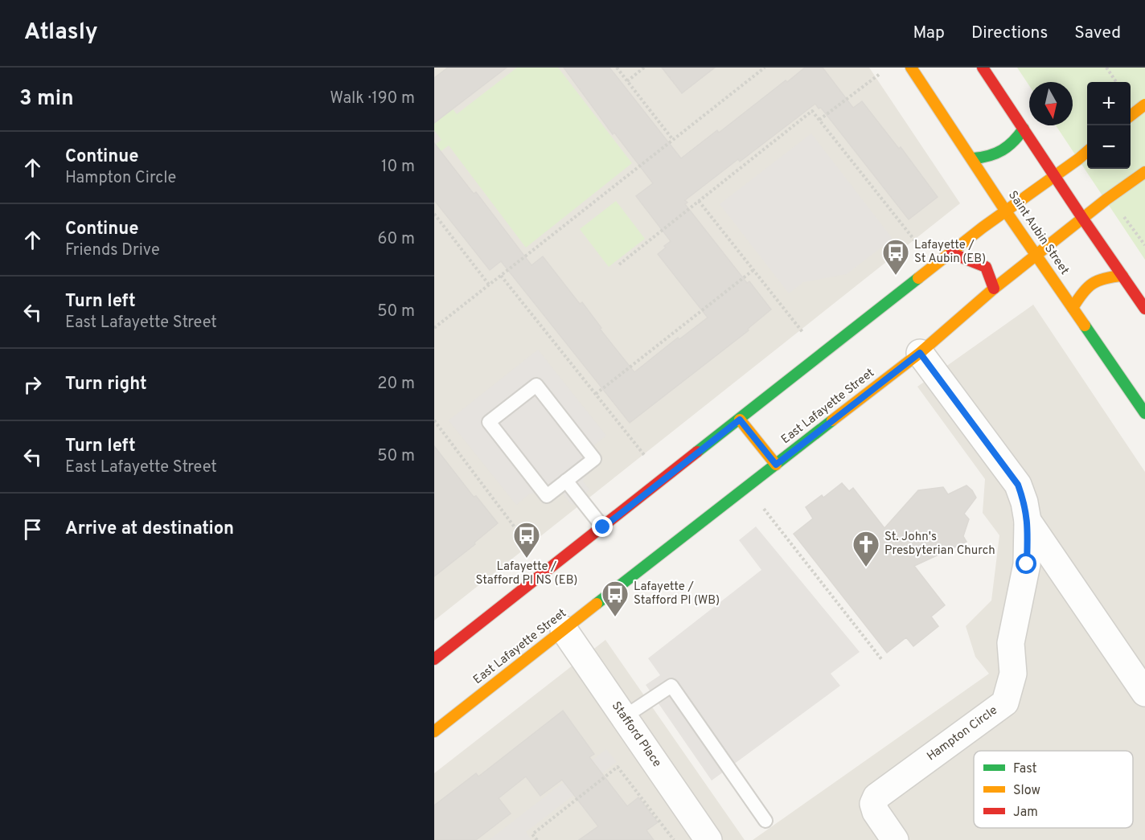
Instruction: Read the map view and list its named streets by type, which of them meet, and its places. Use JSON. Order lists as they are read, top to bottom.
{
  "streets": {
    "street": [
      "Saint Aubin Street",
      "East Lafayette Street",
      "Hampton Circle",
      "Stafford Place"
    ]
  },
  "crossings": [
    ["Saint Aubin Street", "East Lafayette Street"],
    ["East Lafayette Street", "Stafford Place"]
  ],
  "places": {
    "bus stop": ["Lafayette / St Aubin (EB)", "Lafayette / Stafford Pl NS (EB)", "Lafayette / Stafford Pl (WB)"],
    "church": ["St. John's Presbyterian Church"]
  },
  "legend": ["Fast", "Slow", "Jam"],
  "north": "bottom",
  "page": {
    "header": "Atlasly",
    "nav": ["Map", "Directions", "Saved"],
    "heading": ["3 min", "Walk · 190 m"],
    "map_buttons": ["+", "−"],
    "list": [
      ["Continue", "Hampton Circle", "10 m"],
      ["Continue", "Friends Drive", "60 m"],
      ["Turn left", "East Lafayette Street", "50 m"],
      ["Turn right", "20 m"],
      ["Turn left", "East Lafayette Street", "50 m"],
      "Arrive at destination"
    ]
  }
}
